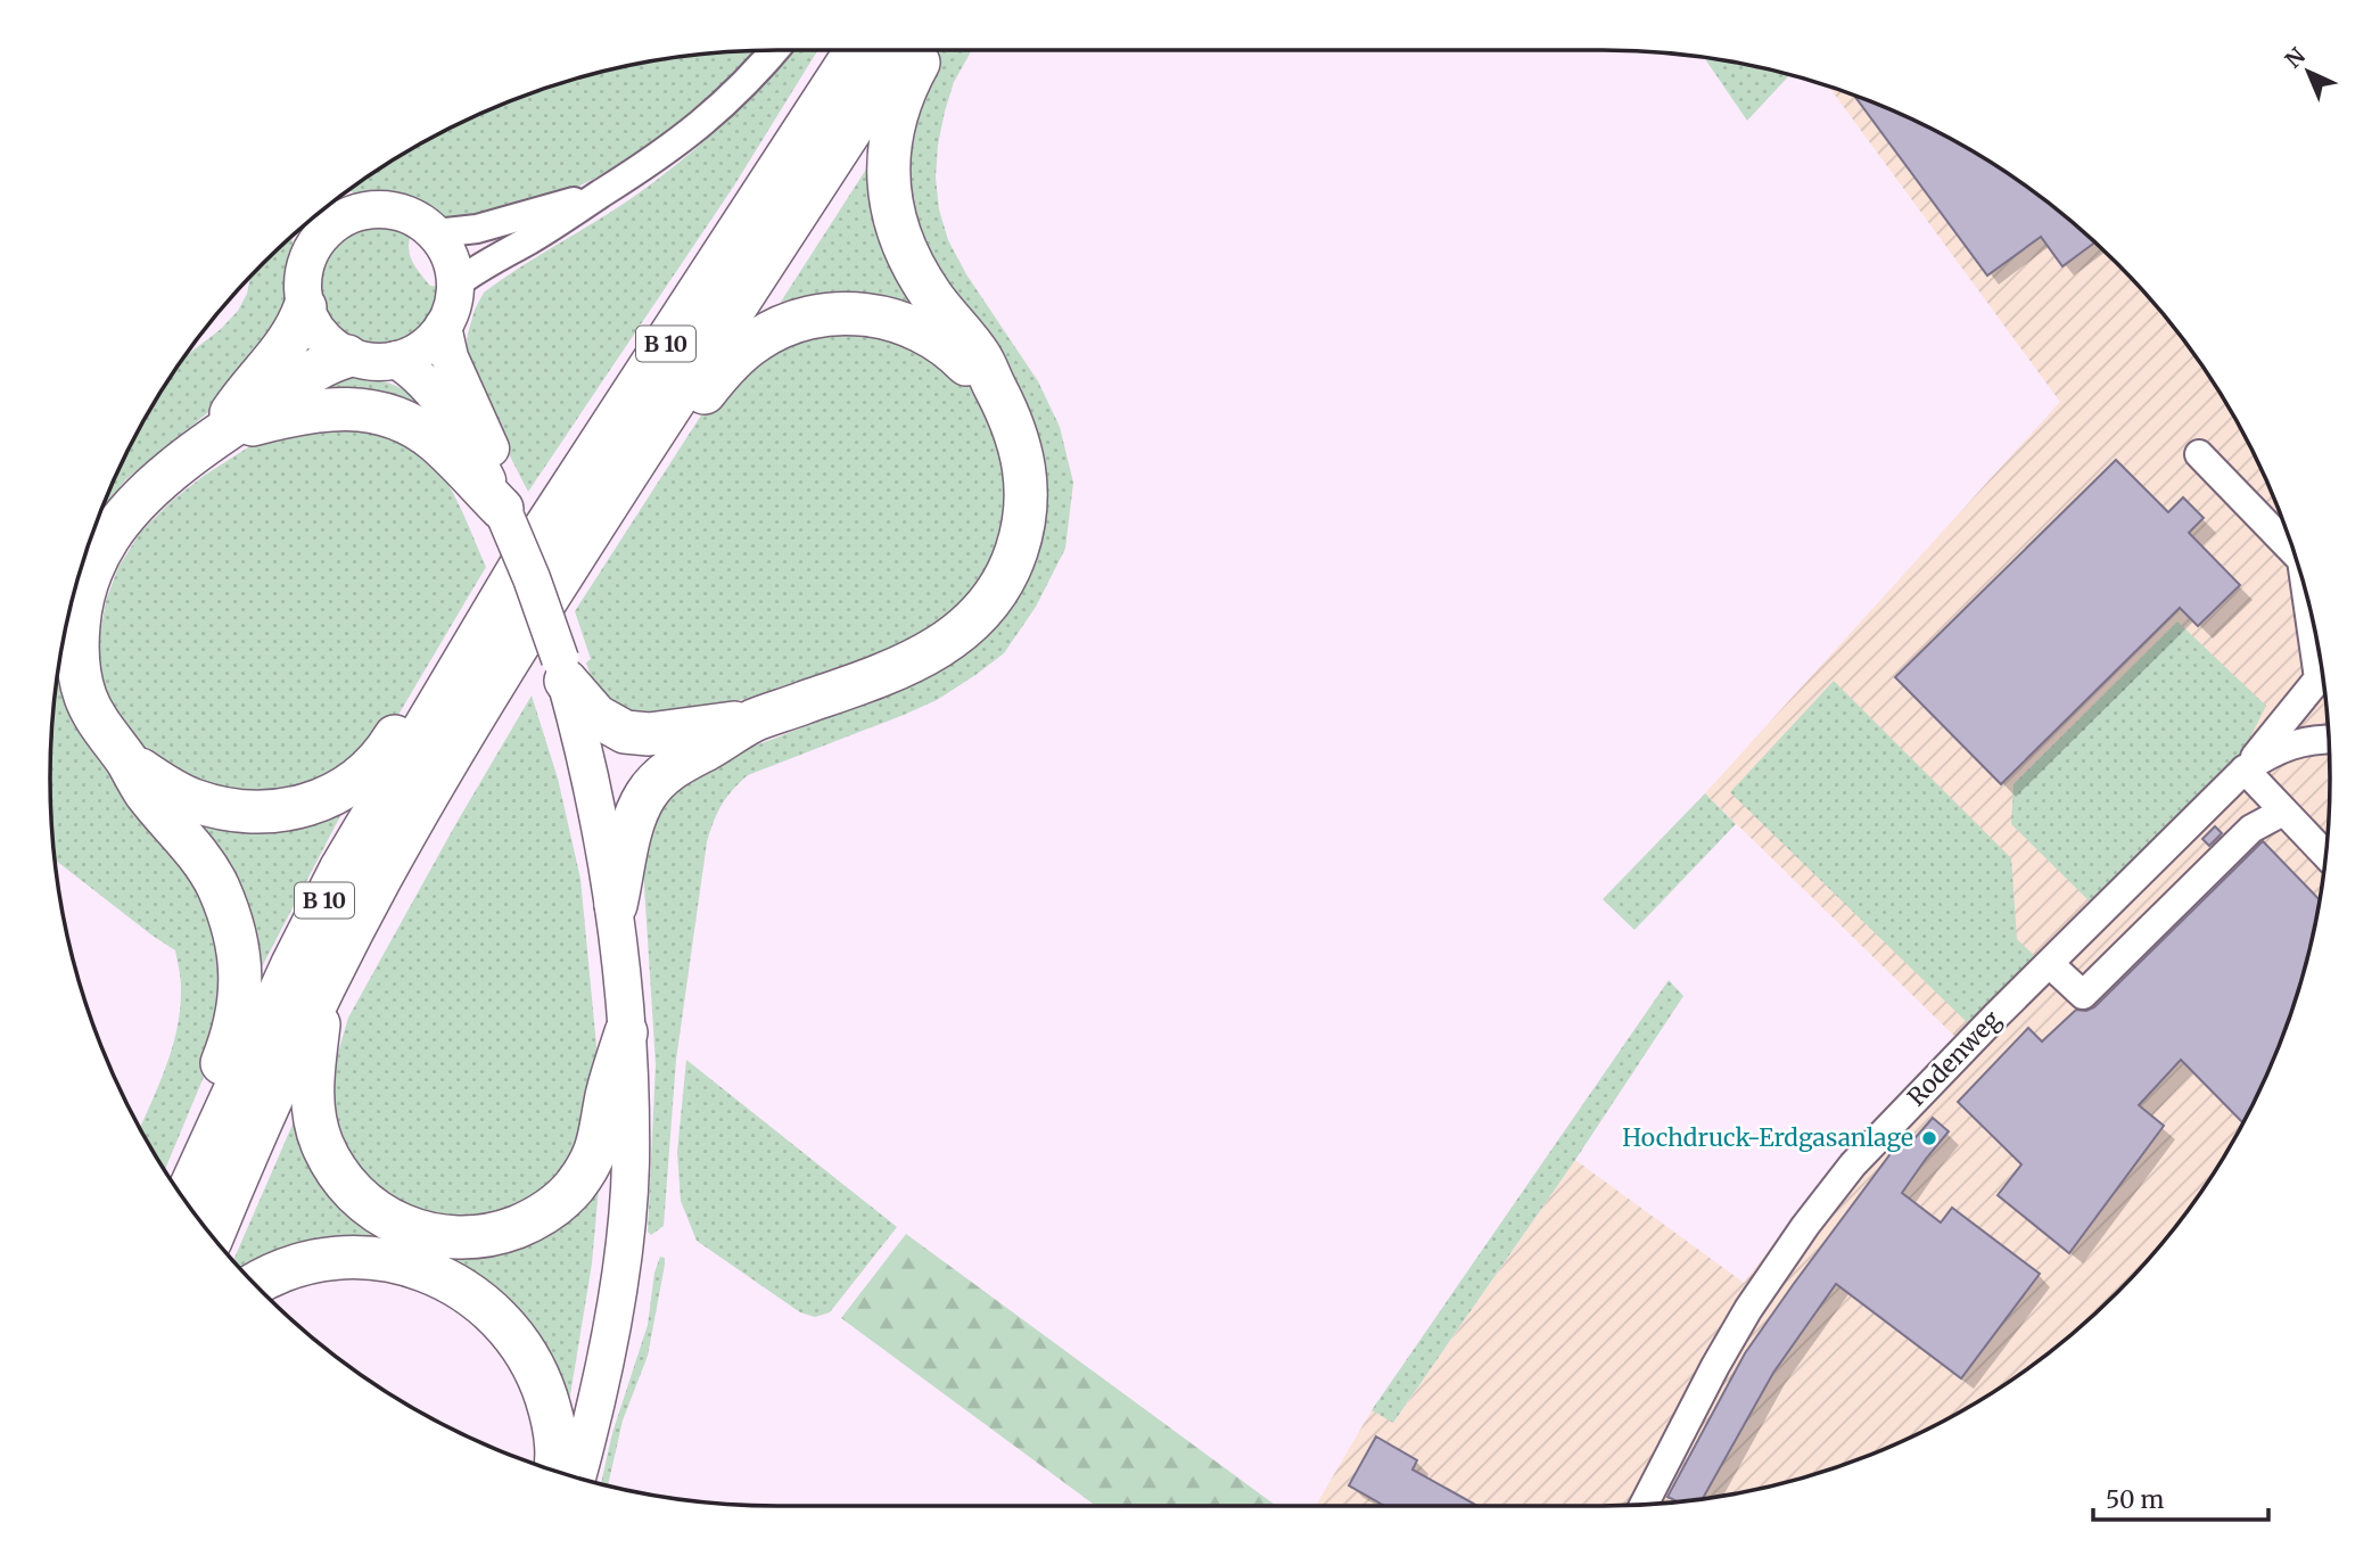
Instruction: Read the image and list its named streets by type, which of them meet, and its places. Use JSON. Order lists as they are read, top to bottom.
{
  "streets": {
    "highway": ["B 10"],
    "street": ["Rodenweg"]
  },
  "places": ["Hochdruck-Erdgasanlage"],
  "scale_bar": "50 m",
  "north": "top left"
}
